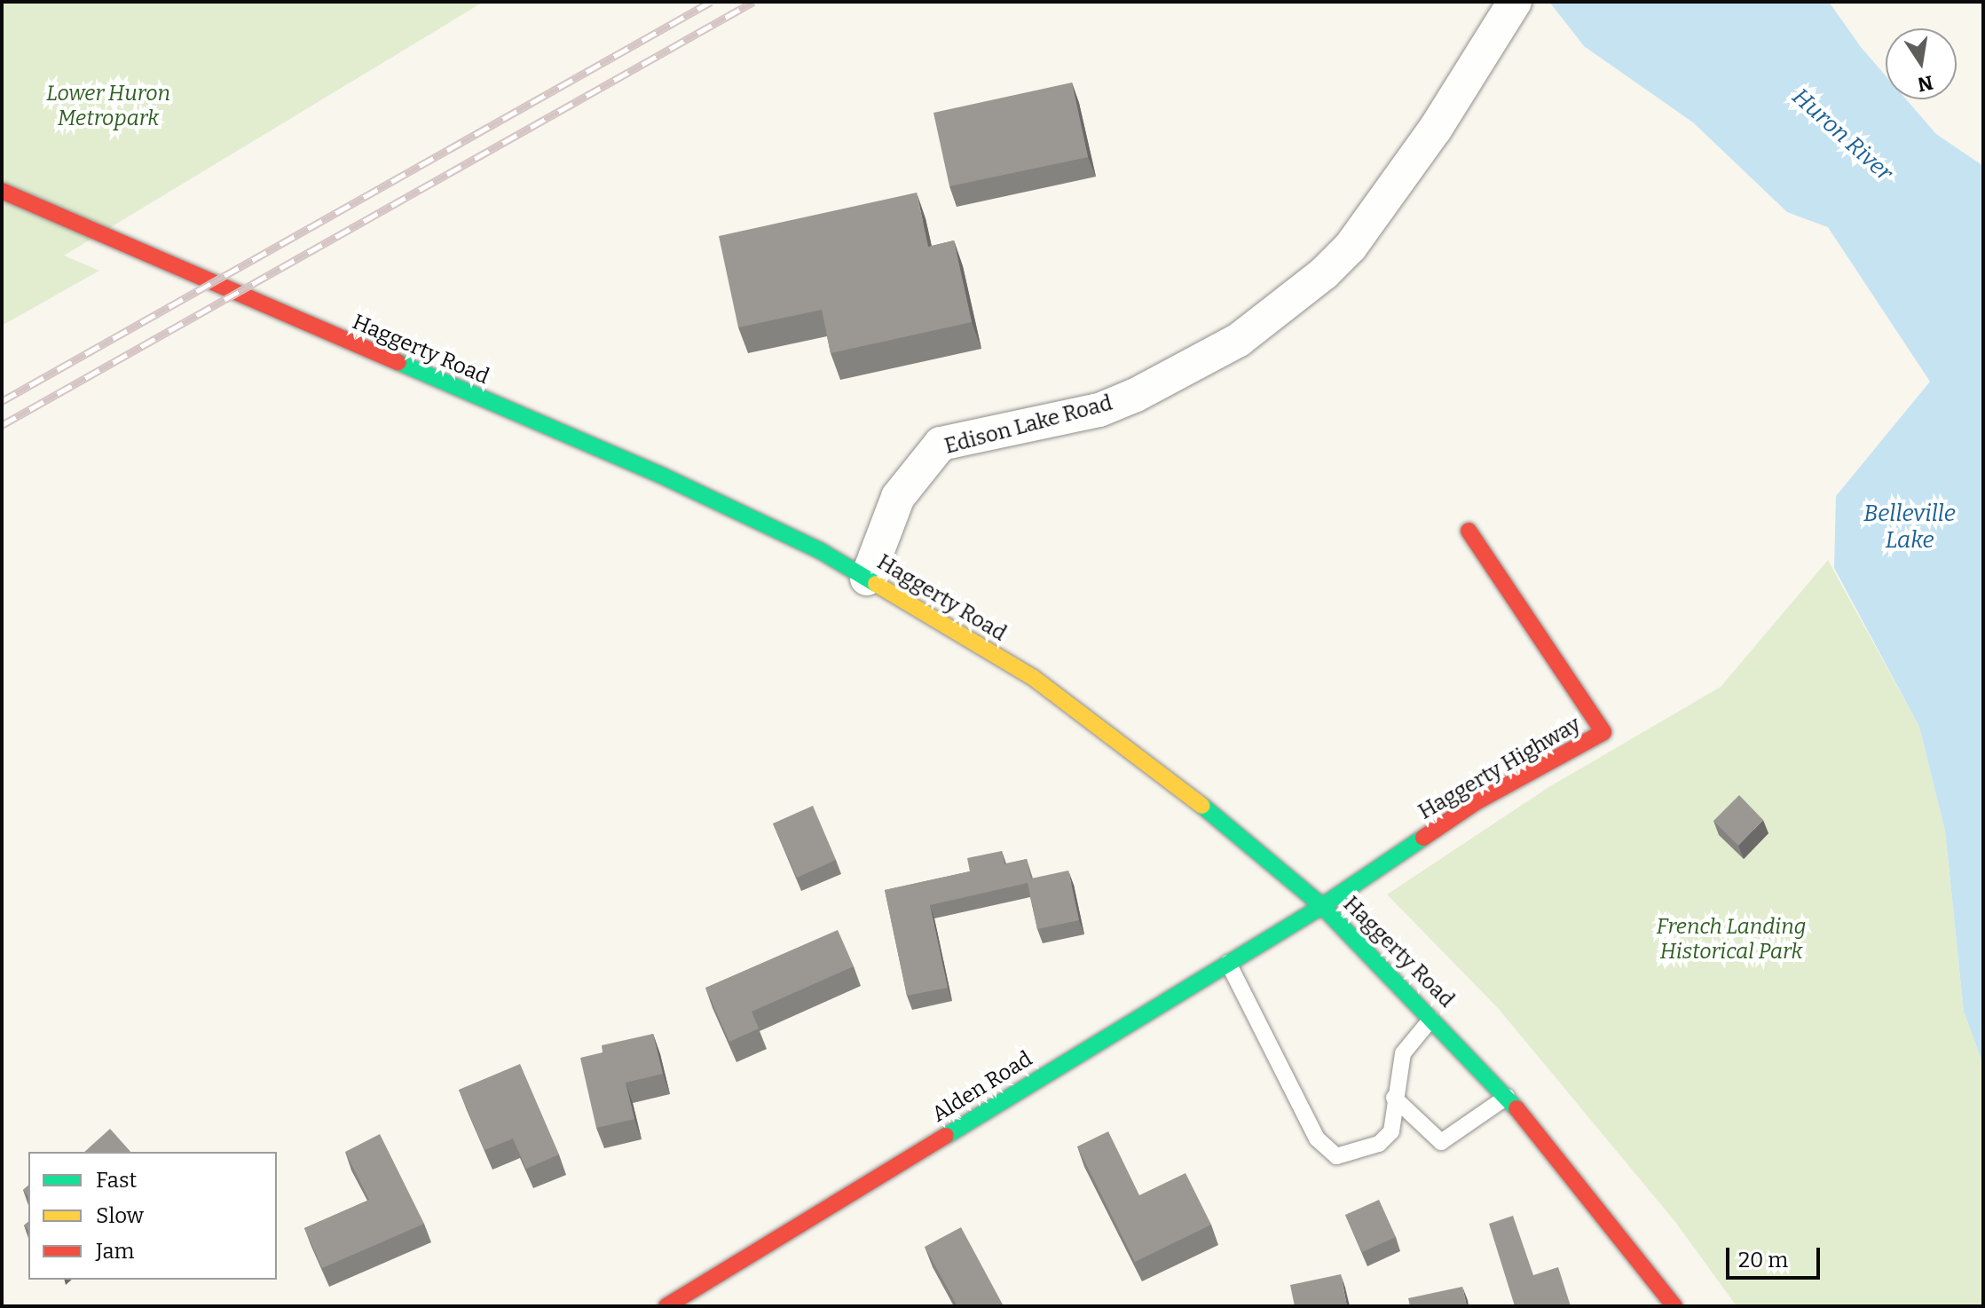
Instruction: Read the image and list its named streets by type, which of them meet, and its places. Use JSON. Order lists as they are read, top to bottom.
{
  "streets": {
    "main road": ["Haggerty Road", "Haggerty Highway", "Alden Road"],
    "street": ["Edison Lake Road"]
  },
  "crossings": [
    ["Haggerty Road", "Edison Lake Road"],
    ["Haggerty Road", "Haggerty Highway"],
    ["Haggerty Road", "Alden Road"],
    ["Haggerty Highway", "Alden Road"]
  ],
  "water": ["Huron River", "Belleville Lake"],
  "parks": ["Lower Huron Metropark", "French Landing Historical Park"],
  "legend": ["Fast", "Slow", "Jam"],
  "scale_bar": "20 m",
  "north": "bottom"
}
